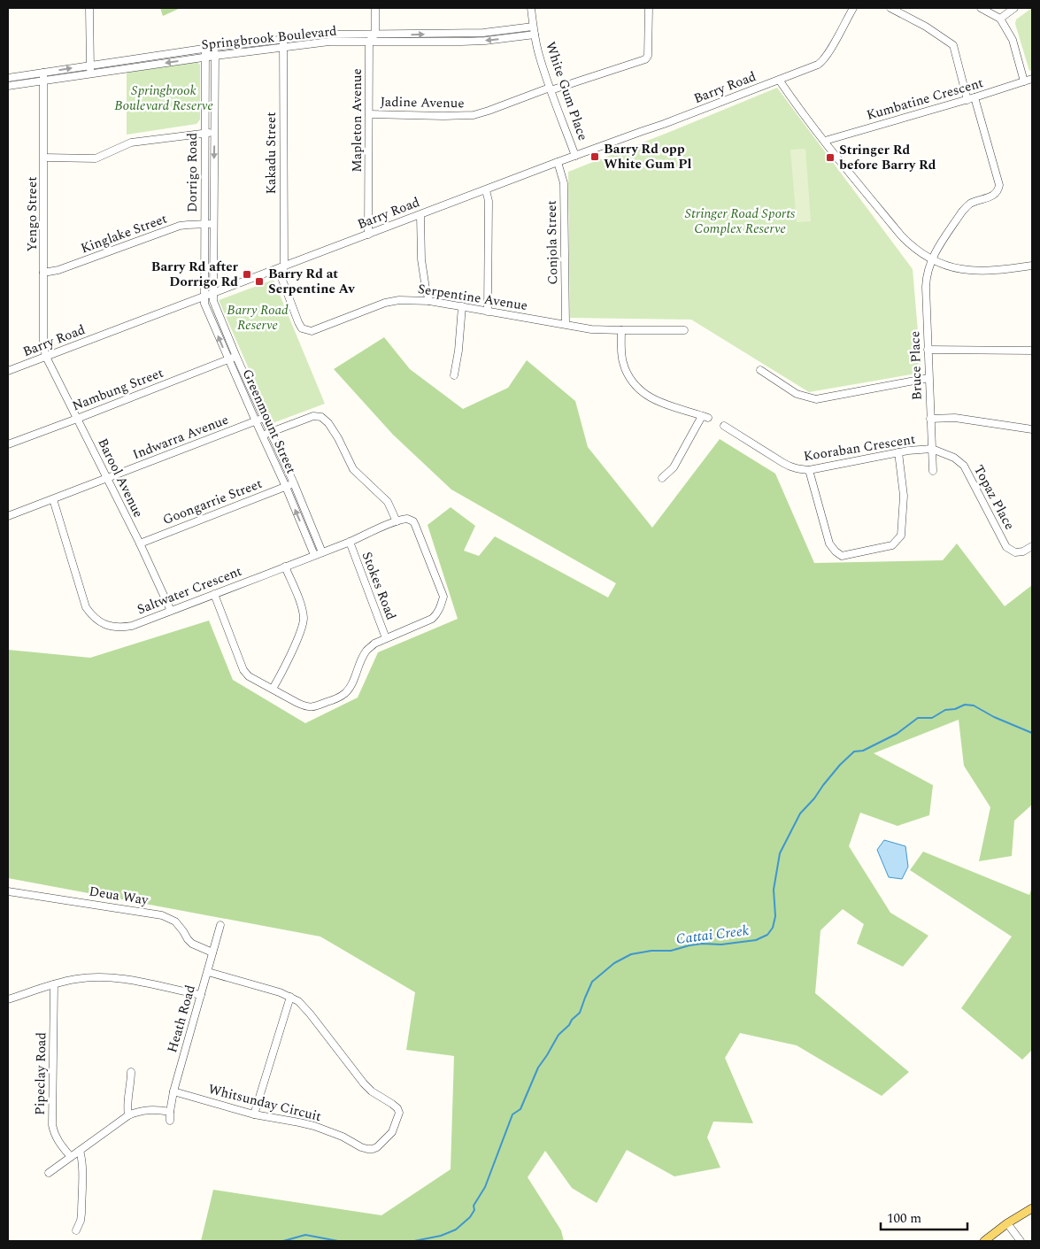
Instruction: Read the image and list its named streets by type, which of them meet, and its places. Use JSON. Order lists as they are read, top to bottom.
{
  "streets": {
    "street": [
      "Springbrook Boulevard",
      "Barry Road",
      "White Gum Place",
      "Kumbatine Crescent",
      "Jadine Avenue",
      "Mapleton Avenue",
      "Kakadu Street",
      "Dorrigo Road",
      "Yengo Street",
      "Kinglake Street",
      "Conjola Street",
      "Serpentine Avenue",
      "Bruce Place",
      "Nambung Street",
      "Greenmount Street",
      "Indwarra Avenue",
      "Kooraban Crescent",
      "Barool Avenue",
      "Topaz Place",
      "Goongarrie Street",
      "Stokes Road",
      "Saltwater Crescent",
      "Deua Way",
      "Heath Road",
      "Pipeclay Road",
      "Whitsunday Circuit"
    ]
  },
  "crossings": [
    ["Springbrook Boulevard", "White Gum Place"],
    ["Springbrook Boulevard", "Mapleton Avenue"],
    ["Springbrook Boulevard", "Kakadu Street"],
    ["Springbrook Boulevard", "Dorrigo Road"],
    ["Springbrook Boulevard", "Yengo Street"],
    ["Barry Road", "White Gum Place"],
    ["Barry Road", "Mapleton Avenue"],
    ["Barry Road", "Kakadu Street"],
    ["Barry Road", "Dorrigo Road"],
    ["Barry Road", "Yengo Street"],
    ["Barry Road", "Conjola Street"],
    ["Barry Road", "Serpentine Avenue"],
    ["Barry Road", "Greenmount Street"],
    ["Barry Road", "Barool Avenue"],
    ["White Gum Place", "Jadine Avenue"],
    ["Kumbatine Crescent", "Bruce Place"],
    ["Jadine Avenue", "Mapleton Avenue"],
    ["Kakadu Street", "Serpentine Avenue"],
    ["Dorrigo Road", "Kinglake Street"],
    ["Dorrigo Road", "Greenmount Street"],
    ["Yengo Street", "Kinglake Street"],
    ["Yengo Street", "Barool Avenue"],
    ["Conjola Street", "Serpentine Avenue"],
    ["Bruce Place", "Kooraban Crescent"],
    ["Bruce Place", "Topaz Place"],
    ["Nambung Street", "Greenmount Street"],
    ["Nambung Street", "Barool Avenue"],
    ["Greenmount Street", "Indwarra Avenue"],
    ["Greenmount Street", "Goongarrie Street"],
    ["Greenmount Street", "Saltwater Crescent"],
    ["Indwarra Avenue", "Barool Avenue"],
    ["Indwarra Avenue", "Saltwater Crescent"],
    ["Kooraban Crescent", "Topaz Place"],
    ["Barool Avenue", "Goongarrie Street"],
    ["Barool Avenue", "Saltwater Crescent"],
    ["Stokes Road", "Saltwater Crescent"],
    ["Deua Way", "Heath Road"],
    ["Heath Road", "Whitsunday Circuit"]
  ],
  "water": ["Cattai Creek"],
  "parks": ["Springbrook Boulevard Reserve", "Stringer Road Sports Complex Reserve", "Barry Road Reserve"],
  "places": {
    "transit": [
      "Barry Rd opp White Gum Pl",
      "Stringer Rd before Barry Rd",
      "Barry Rd after Dorrigo Rd",
      "Barry Rd at Serpentine Av"
    ]
  },
  "scale_bar": "100 m"
}
